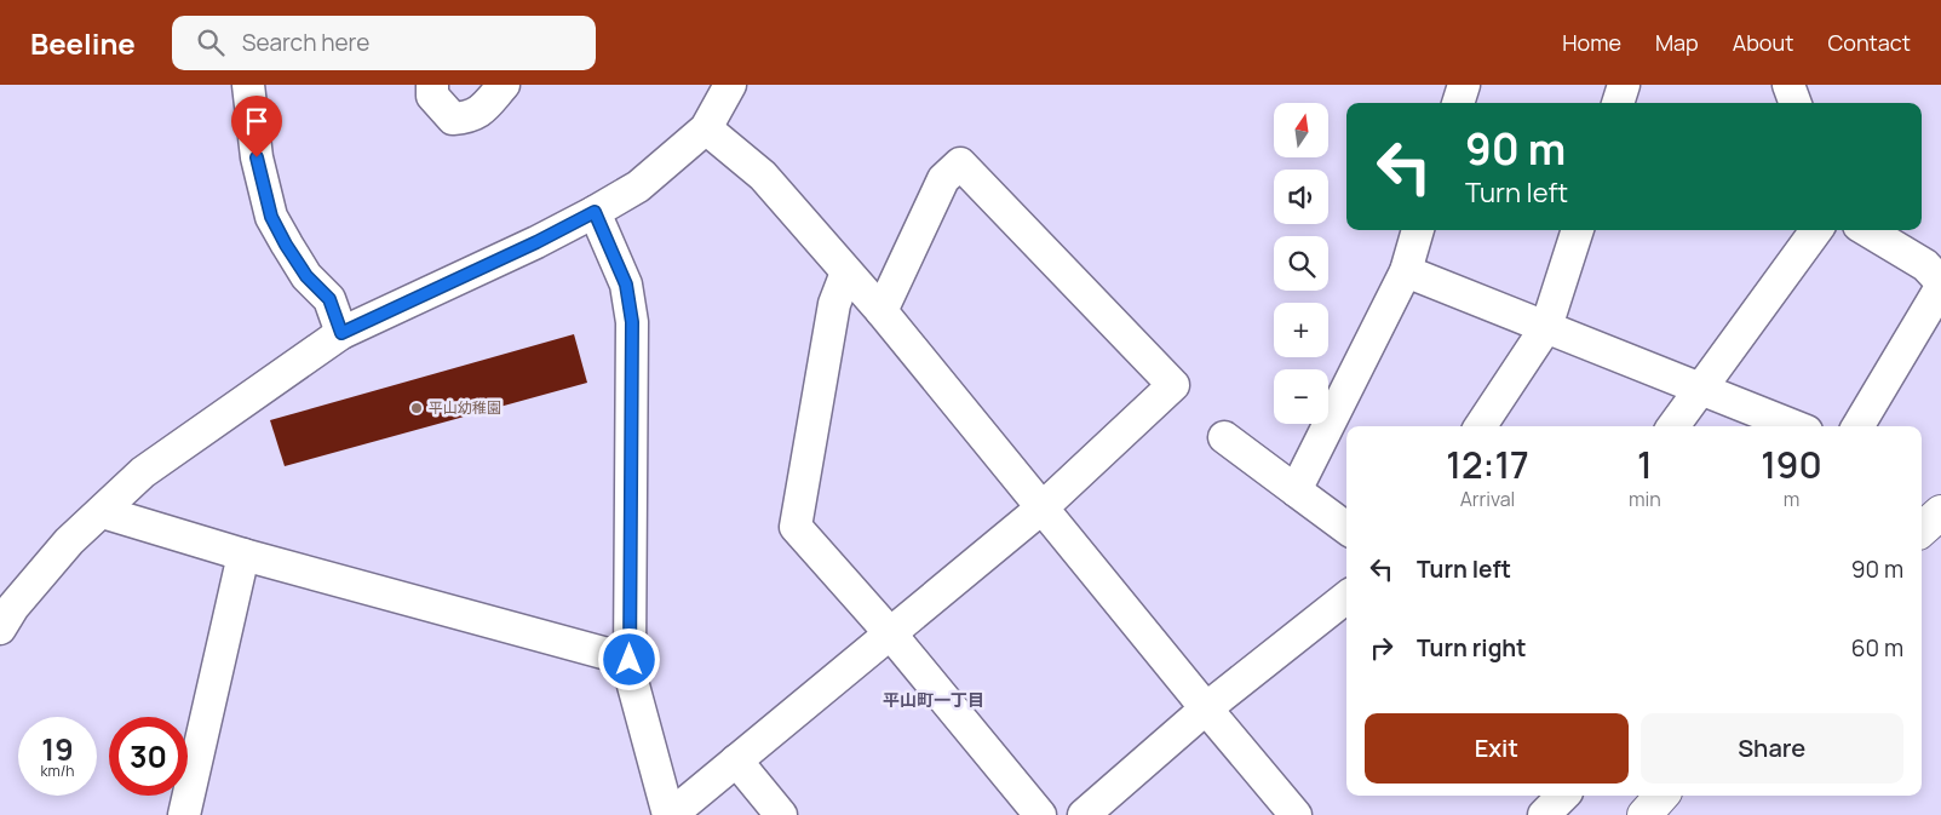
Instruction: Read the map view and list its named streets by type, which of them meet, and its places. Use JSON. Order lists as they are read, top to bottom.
{
  "districts": ["平山町一丁目"],
  "places": ["平山幼稚園"],
  "north": "top",
  "page": {
    "header": "Beeline",
    "search": "Search here",
    "nav": [
      "Home",
      "Map",
      "About",
      "Contact"
    ],
    "map_buttons": ["+", "−"],
    "turn": ["90 m", "Turn left"],
    "eta": [
      "12:17",
      "Arrival",
      "1",
      "min",
      "190",
      "m"
    ],
    "list": [
      {
        "name": "Turn left",
        "value": "90 m"
      },
      {
        "name": "Turn right",
        "value": "60 m"
      }
    ],
    "buttons": ["Exit", "Share"],
    "speed": "19 km/h",
    "limit": "30"
  }
}
